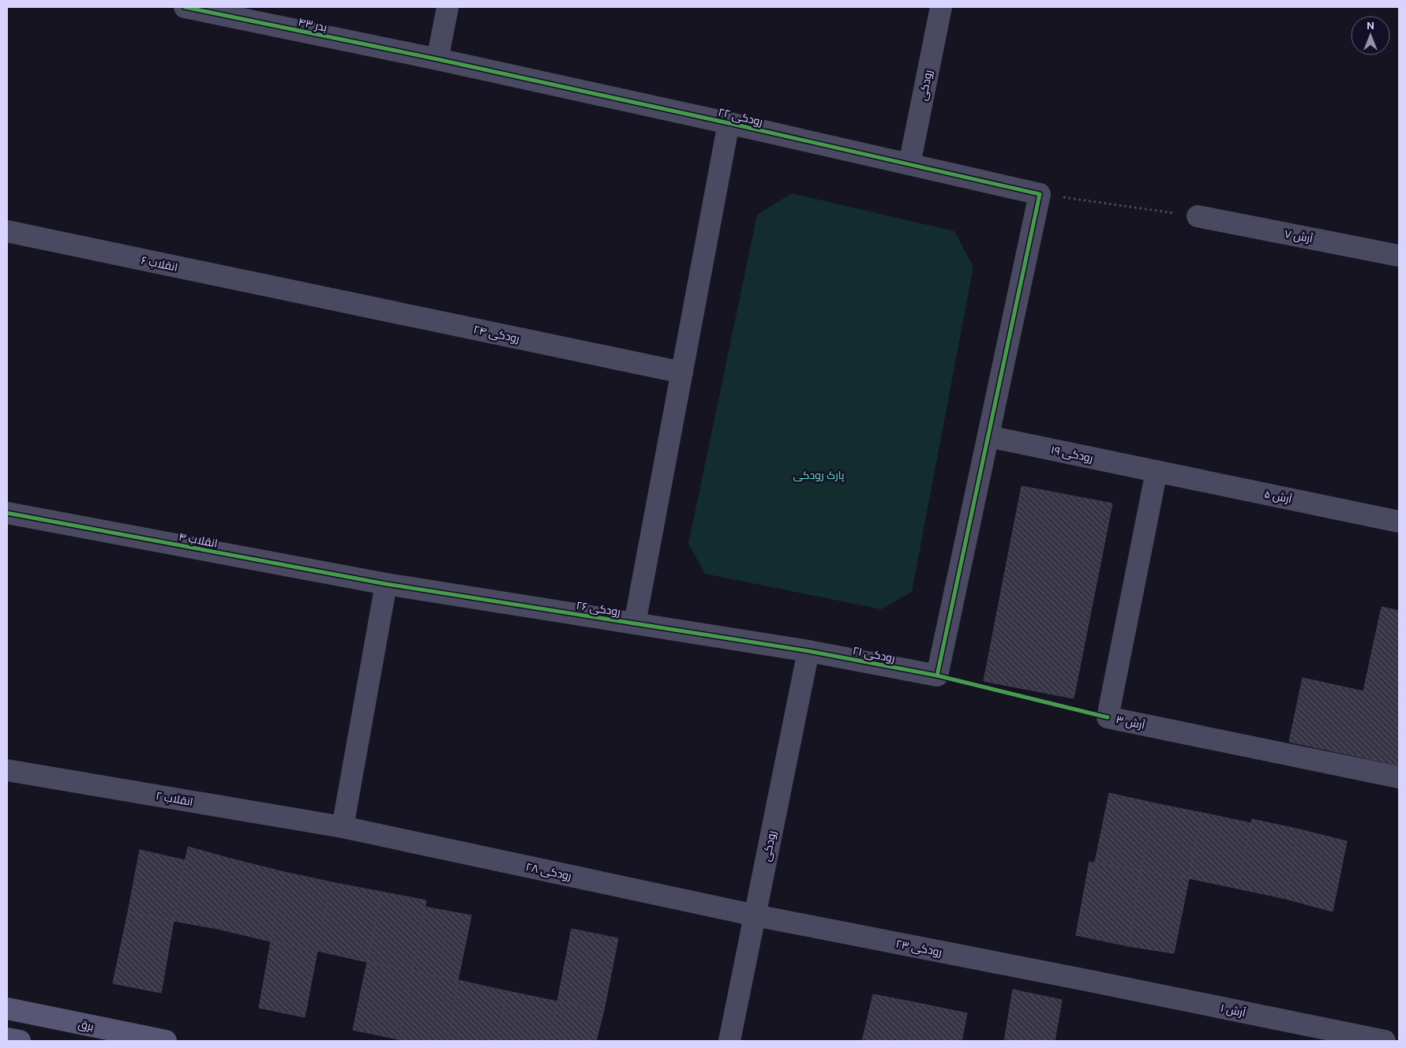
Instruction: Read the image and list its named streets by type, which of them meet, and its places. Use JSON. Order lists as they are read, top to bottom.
{
  "streets": {
    "street": [
      "بدر ۴۳",
      "رودکی",
      "رودکی ۲۲",
      "آرش ۷",
      "انقلاب ۶",
      "رودکی ۲۴",
      "رودکی ۱۹",
      "آرش ۵",
      "انقلاب ۴",
      "رودکی ۲۶",
      "رودکی ۲۱",
      "آرش ۳",
      "انقلاب ۲",
      "رودکی ۲۸",
      "رودکی ۲۳",
      "آرش ۱",
      "برق"
    ]
  },
  "crossings": [
    ["بدر ۴۳", "رودکی ۲۲"],
    ["رودکی", "رودکی ۲۲"],
    ["رودکی", "رودکی ۲۶"],
    ["رودکی", "رودکی ۲۱"],
    ["رودکی", "رودکی ۲۸"],
    ["رودکی", "رودکی ۲۳"],
    ["انقلاب ۶", "رودکی ۲۴"],
    ["رودکی ۱۹", "آرش ۵"],
    ["رودکی ۱۹", "رودکی ۲۱"],
    ["رودکی ۱۹", "آرش ۳"],
    ["آرش ۵", "آرش ۳"],
    ["انقلاب ۴", "رودکی ۲۶"],
    ["رودکی ۲۶", "رودکی ۲۱"],
    ["انقلاب ۲", "رودکی ۲۸"],
    ["رودکی ۲۸", "رودکی ۲۳"],
    ["رودکی ۲۳", "آرش ۱"]
  ],
  "parks": ["پارک رودکی"],
  "north": "top"
}
